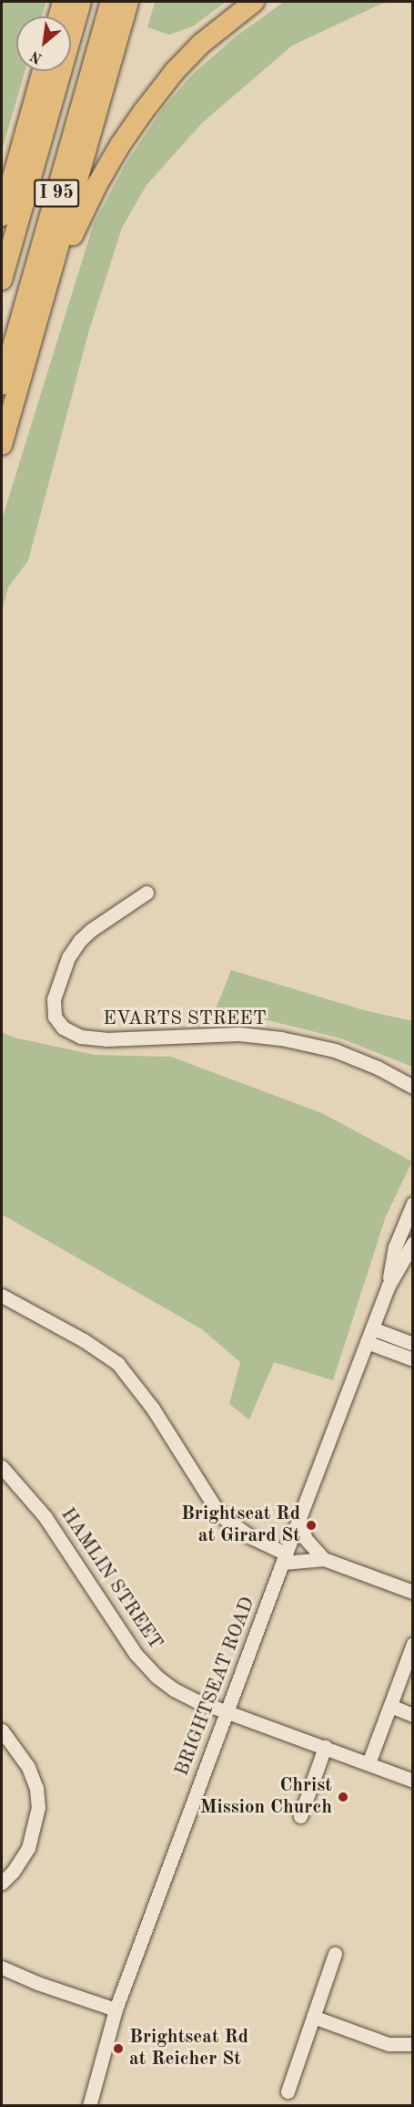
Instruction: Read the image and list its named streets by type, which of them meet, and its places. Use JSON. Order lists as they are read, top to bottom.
{
  "streets": {
    "highway": ["I 95"],
    "street": ["EVARTS STREET", "HAMLIN STREET", "BRIGHTSEAT ROAD"]
  },
  "crossings": [
    ["HAMLIN STREET", "BRIGHTSEAT ROAD"]
  ],
  "places": ["Brightseat Rd at Girard St", "Christ Mission Church", "Brightseat Rd at Reicher St"],
  "north": "bottom left"
}
